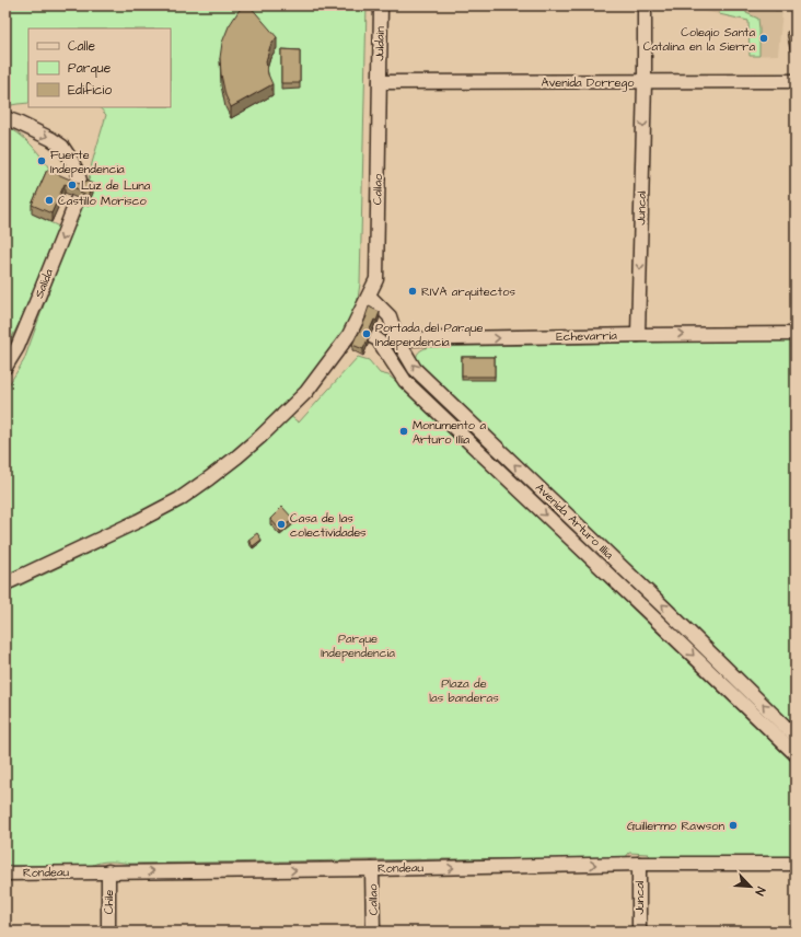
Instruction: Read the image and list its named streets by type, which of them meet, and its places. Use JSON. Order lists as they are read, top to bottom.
{
  "streets": {
    "street": [
      "Juldain",
      "Avenida Dorrego",
      "Callao",
      "Juncal",
      "Salida",
      "Echevarría",
      "Avenida Arturo Illia",
      "Rondeau",
      "Chile"
    ]
  },
  "crossings": [
    ["Juldain", "Avenida Dorrego"],
    ["Juldain", "Callao"],
    ["Avenida Dorrego", "Callao"],
    ["Avenida Dorrego", "Juncal"],
    ["Callao", "Echevarría"],
    ["Callao", "Avenida Arturo Illia"],
    ["Callao", "Rondeau"],
    ["Juncal", "Echevarría"],
    ["Juncal", "Rondeau"],
    ["Echevarría", "Avenida Arturo Illia"],
    ["Rondeau", "Chile"]
  ],
  "one_way": [
    "Juncal",
    "Salida",
    "Echevarría",
    "Rondeau"
  ],
  "parks": ["Parque Independencia", "Plaza de las banderas"],
  "places": [
    "Colegio Santa Catalina en la Sierra",
    "Fuerte Independencia",
    "Luz de Luna",
    "Castillo Morisco",
    "RIVA arquitectos",
    "Portada del Parque Independencia",
    "Monumento a Arturo Illia",
    "Casa de las colectividades",
    "Guillermo Rawson"
  ],
  "legend": ["Calle", "Parque", "Edificio"],
  "north": "bottom right"
}
